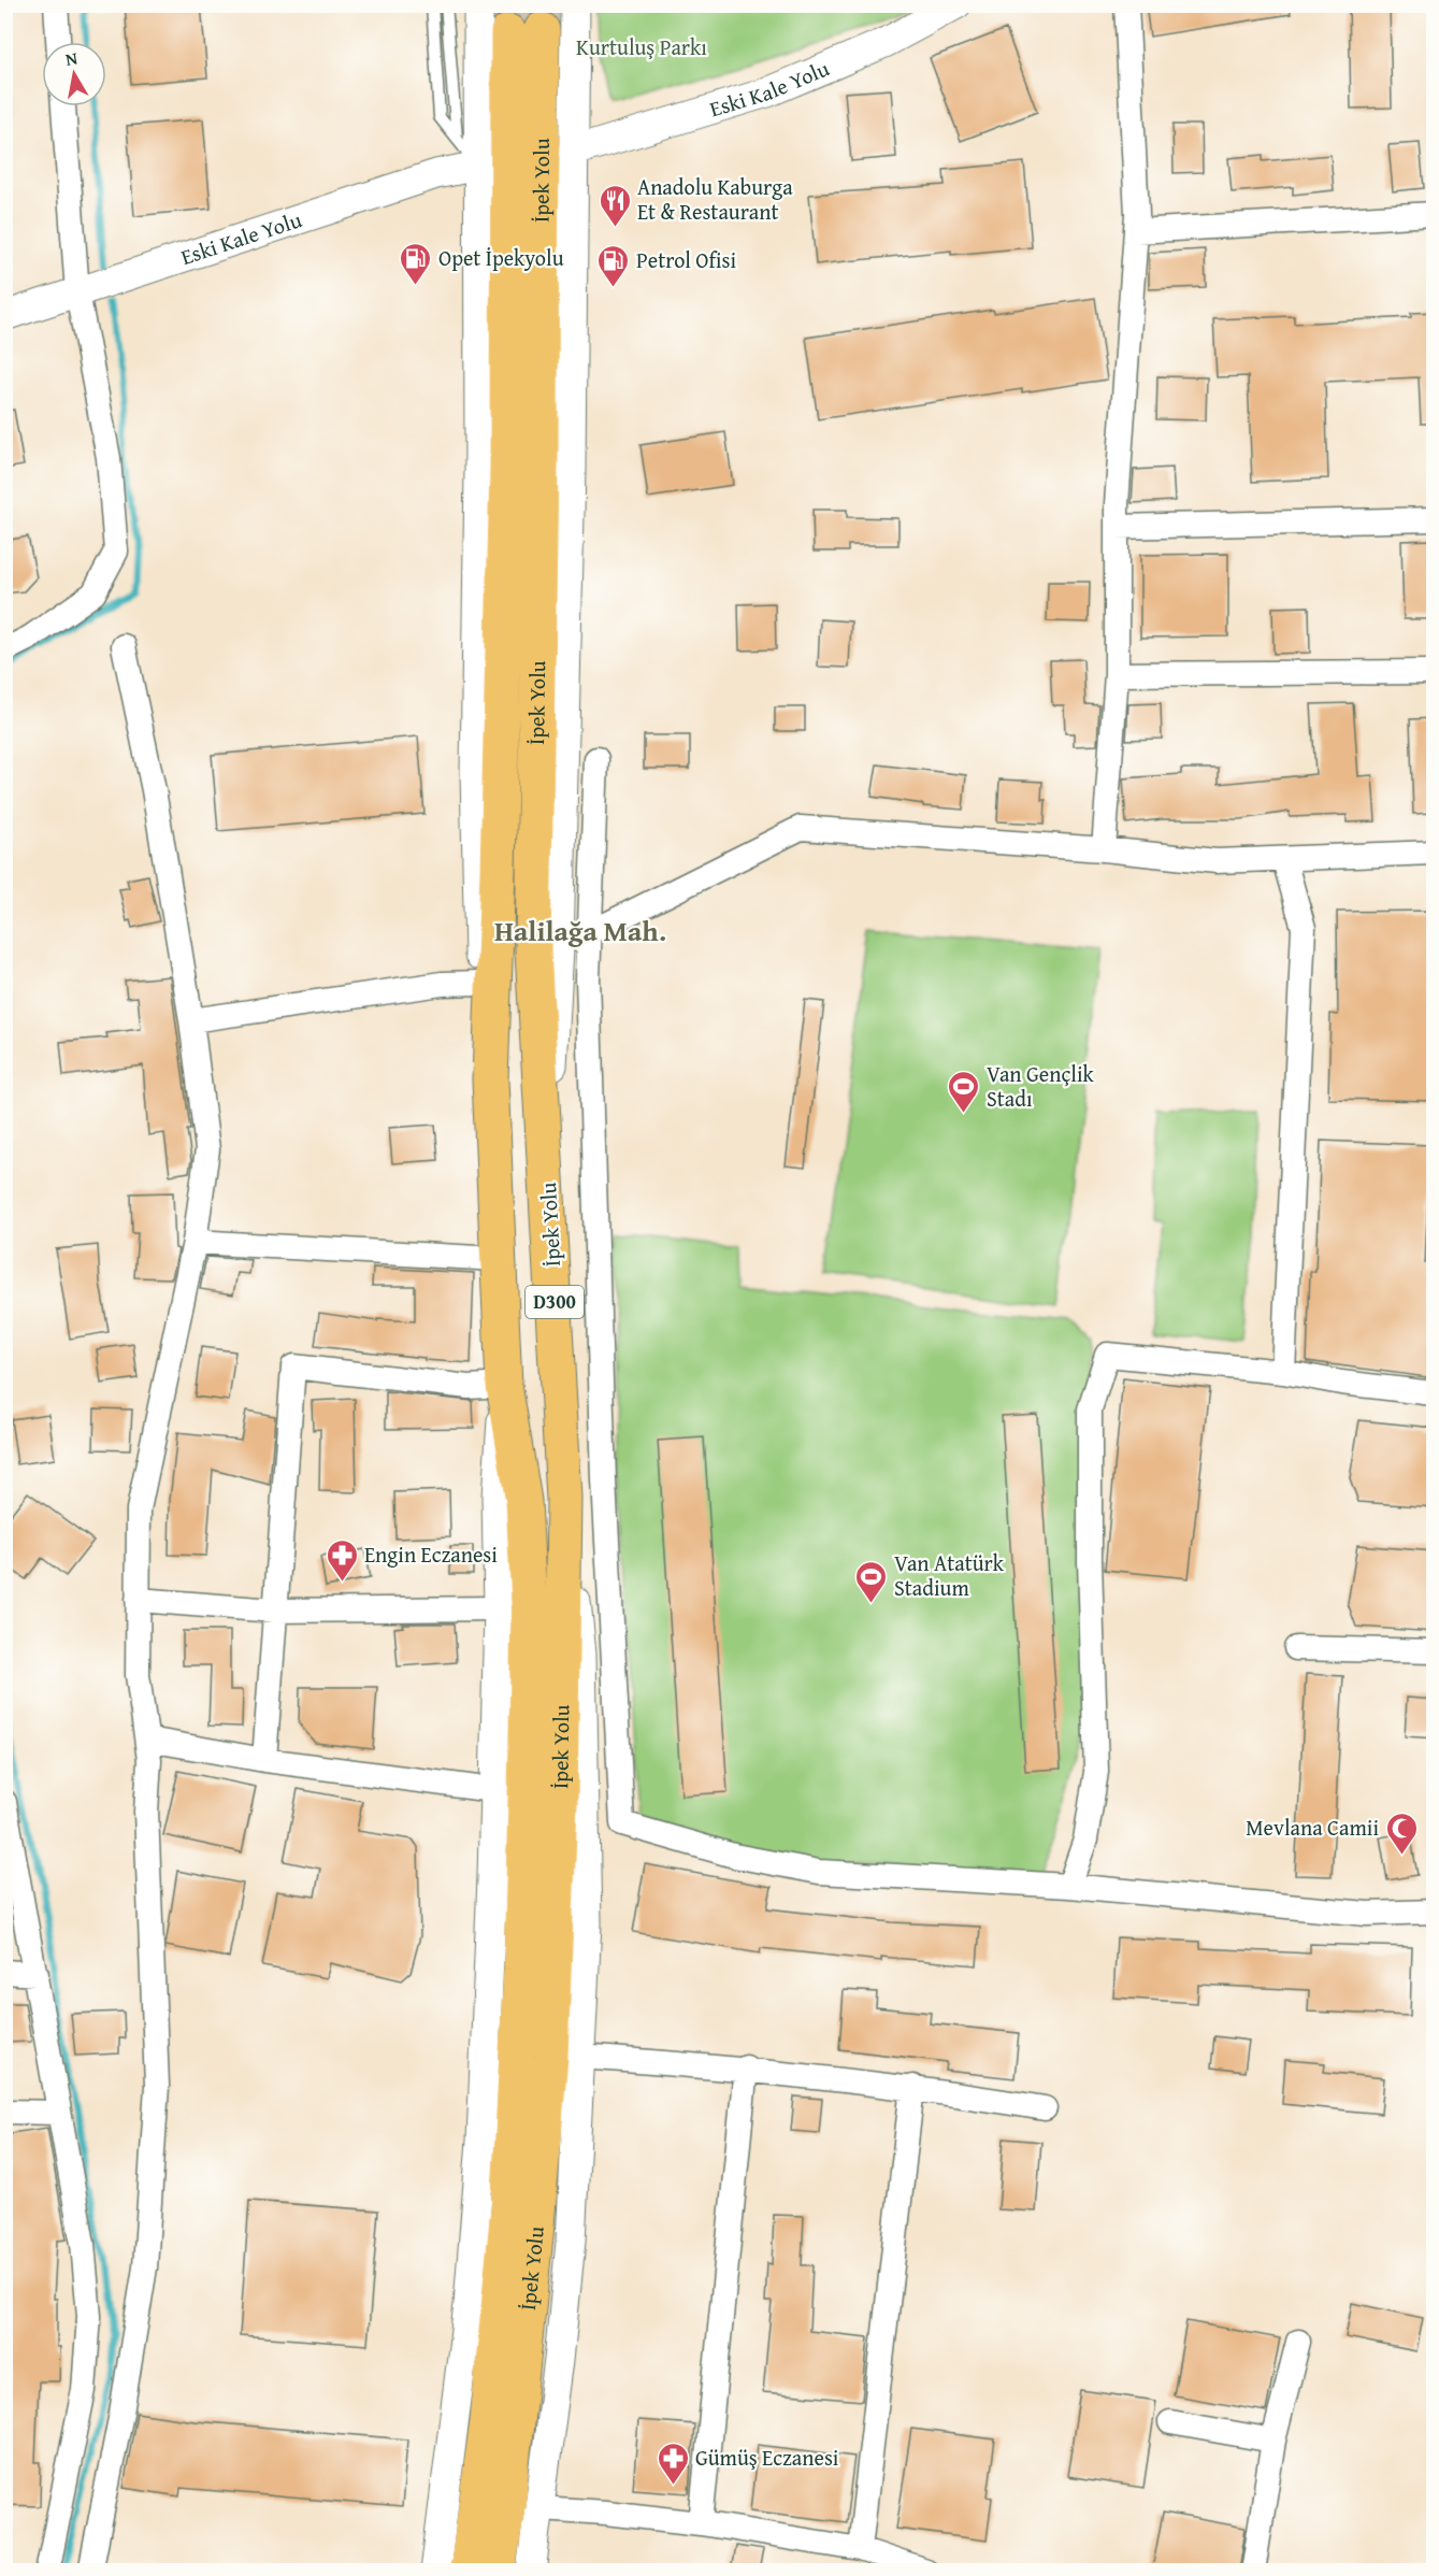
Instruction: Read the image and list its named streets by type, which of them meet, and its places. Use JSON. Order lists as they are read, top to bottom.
{
  "streets": {
    "highway": ["İpek Yolu", "D300"],
    "street": ["Eski Kale Yolu"]
  },
  "districts": ["Halilağa Mah."],
  "parks": ["Kurtuluş Parkı"],
  "places": {
    "restaurant": ["Anadolu Kaburga Et & Restaurant"],
    "fuel station": ["Opet İpekyolu", "Petrol Ofisi"],
    "sports": ["Van Gençlik Stadı", "Van Atatürk Stadium"],
    "pharmacy": ["Engin Eczanesi", "Gümüş Eczanesi"],
    "mosque": ["Mevlana Camii"]
  },
  "north": "top"
}
